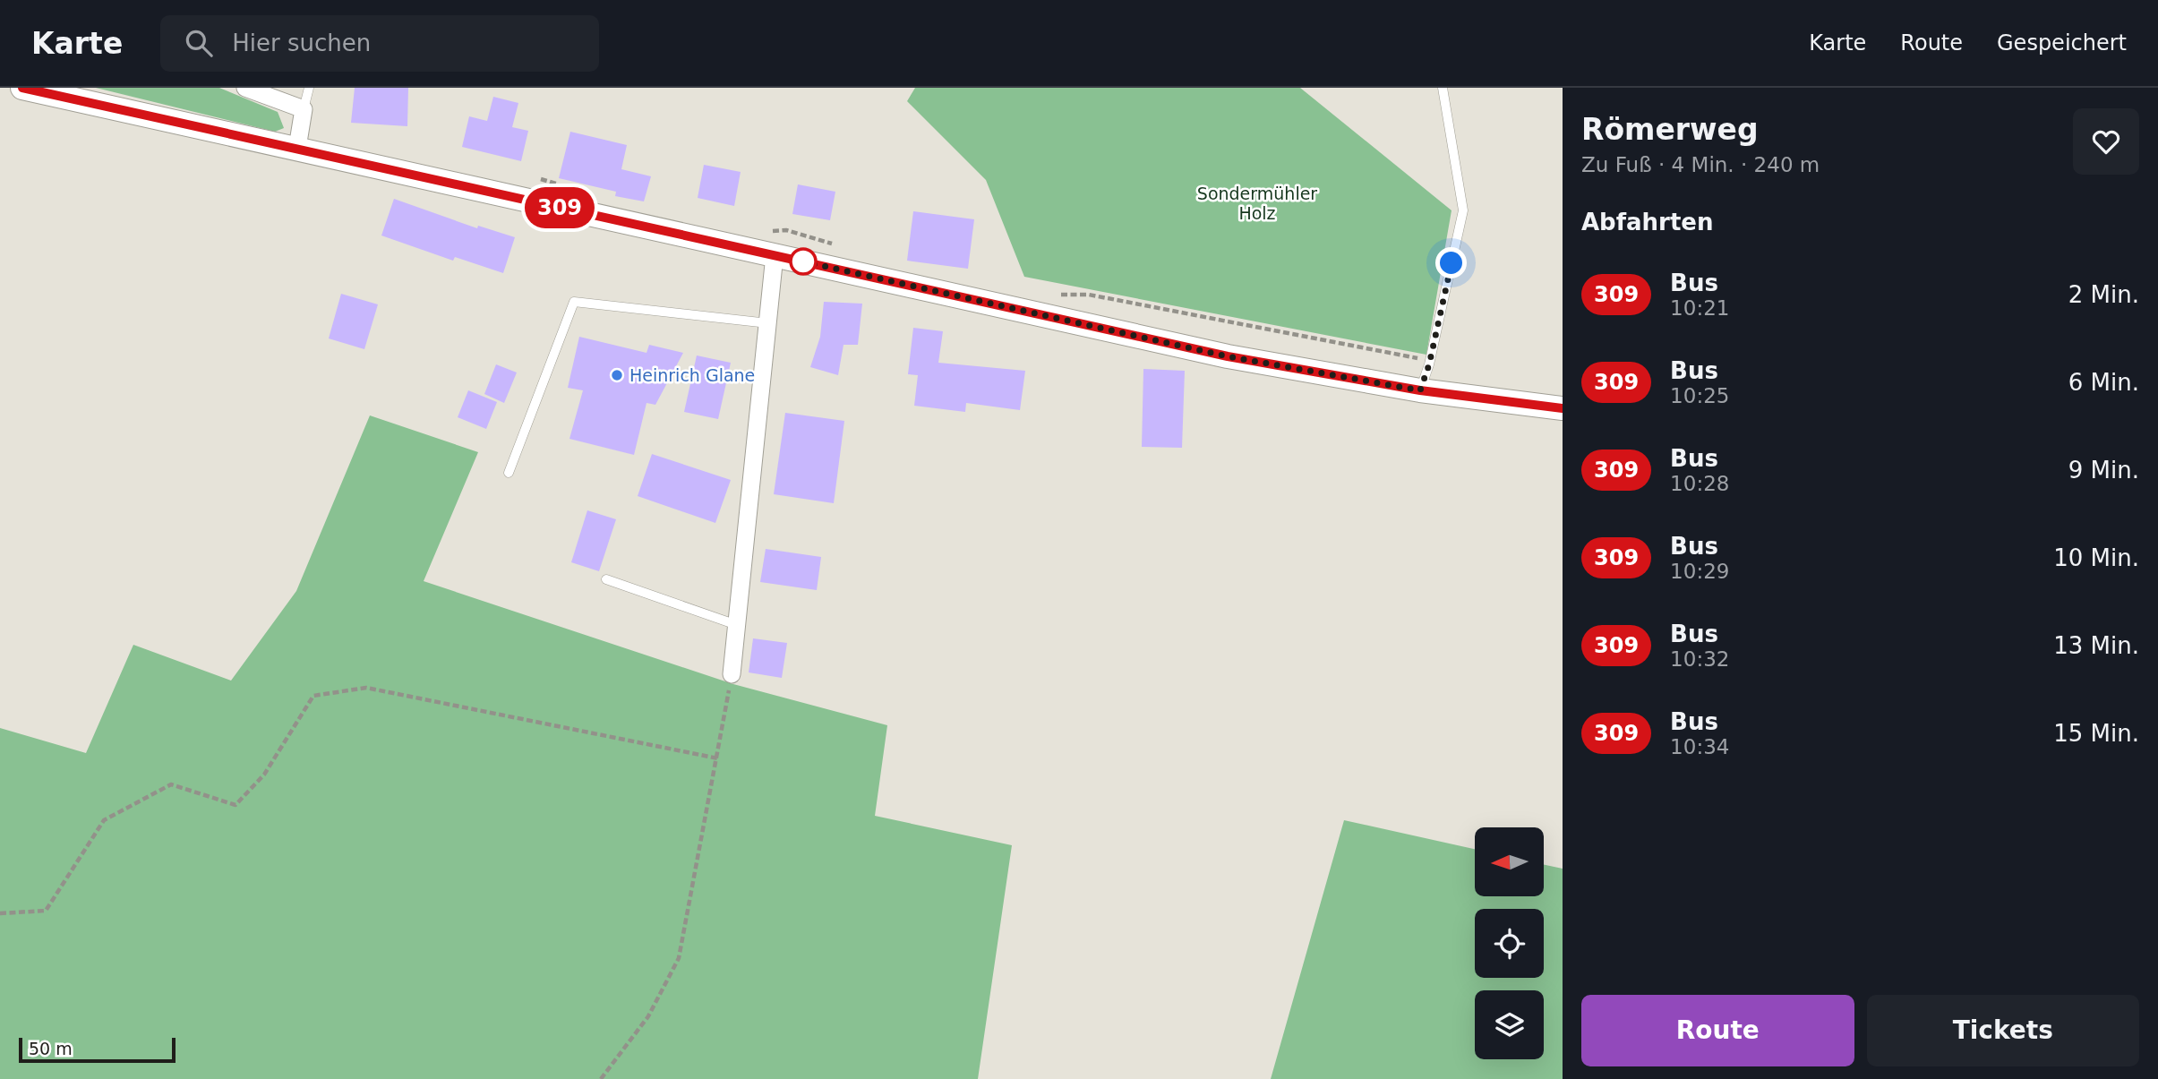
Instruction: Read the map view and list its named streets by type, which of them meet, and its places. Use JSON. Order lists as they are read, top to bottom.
{
  "parks": ["Sondermühler Holz"],
  "places": ["Heinrich Glane"],
  "lines": ["bus line 309"],
  "scale_bar": "50 m",
  "north": "left",
  "page": {
    "header": "Karte",
    "search": "Hier suchen",
    "nav": ["Karte", "Route", "Gespeichert"],
    "on_map": "309",
    "heading": [
      ["Römerweg", "Zu Fuß · 4 Min. · 240 m"],
      "Abfahrten"
    ],
    "list": [
      {
        "mark": "309",
        "name": "Bus",
        "note": "10:21",
        "value": "2 Min."
      },
      {
        "mark": "309",
        "name": "Bus",
        "note": "10:25",
        "value": "6 Min."
      },
      {
        "mark": "309",
        "name": "Bus",
        "note": "10:28",
        "value": "9 Min."
      },
      {
        "mark": "309",
        "name": "Bus",
        "note": "10:29",
        "value": "10 Min."
      },
      {
        "mark": "309",
        "name": "Bus",
        "note": "10:32",
        "value": "13 Min."
      },
      {
        "mark": "309",
        "name": "Bus",
        "note": "10:34",
        "value": "15 Min."
      }
    ],
    "buttons": ["Route", "Tickets"],
    "scale": "50 m"
  }
}
